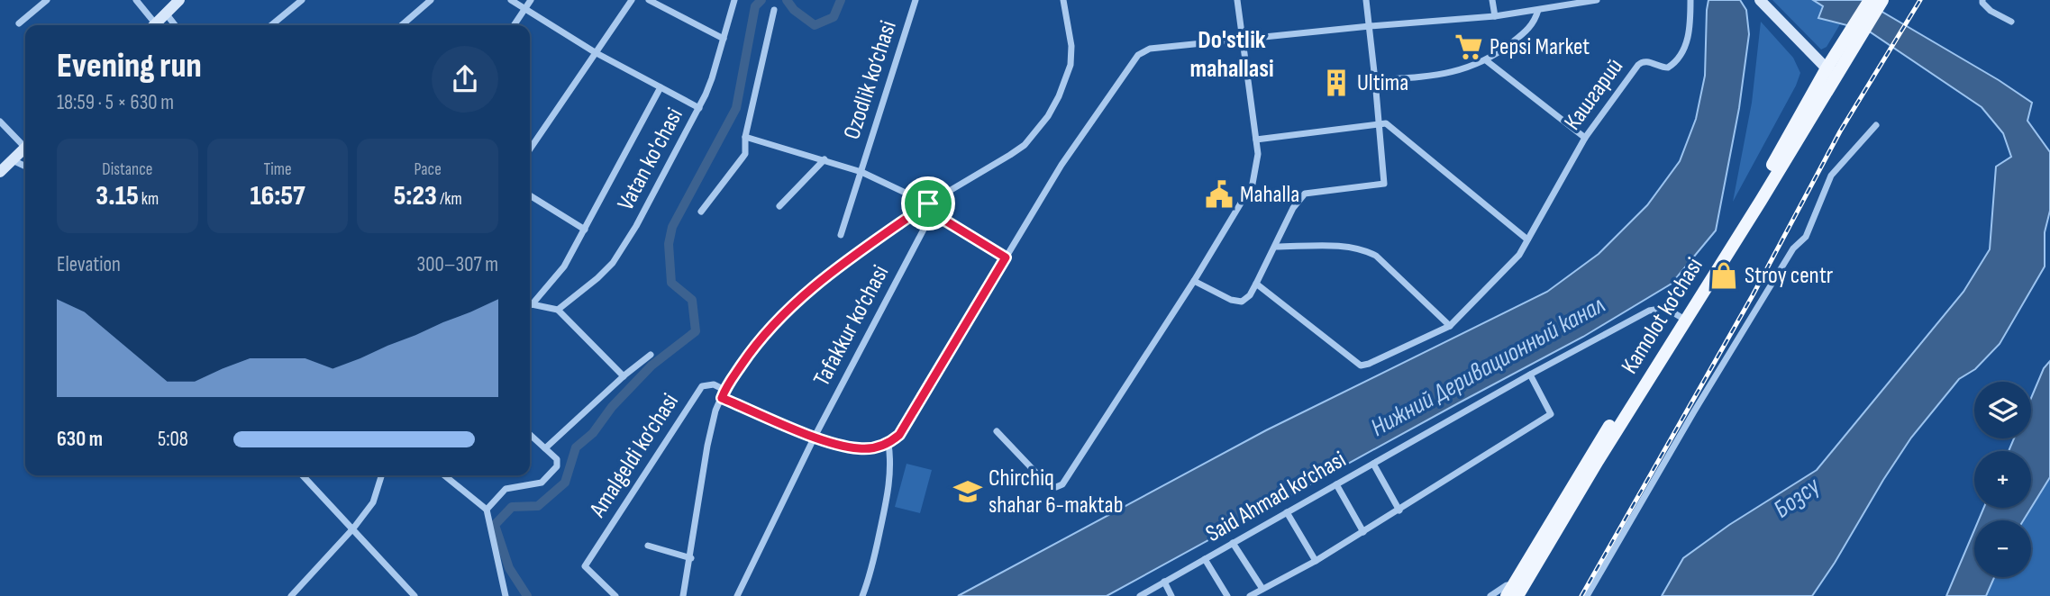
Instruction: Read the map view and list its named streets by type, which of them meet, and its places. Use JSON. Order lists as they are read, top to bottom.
{
  "streets": {
    "main road": ["Kamolot ko‘chasi"],
    "street": [
      "Ozodlik ko‘chasi",
      "Кашгарий",
      "Vatan ko'chasi",
      "Tafakkur ko‘chasi",
      "Amalgeldi ko‘chasi",
      "Said Ahmad ko‘chasi"
    ]
  },
  "crossings": [
    ["Ozodlik ko‘chasi", "Tafakkur ko‘chasi"],
    ["Kamolot ko‘chasi", "Said Ahmad ko‘chasi"]
  ],
  "districts": ["Do'stlik mahallasi"],
  "water": ["Нижний Деривационный канал", "Бозсу"],
  "places": {
    "supermarket": ["Pepsi Market"],
    "building": ["Ultima"],
    "public building": ["Mahalla"],
    "shop": ["Stroy centr"],
    "school or university": ["Chirchiq shahar 6-maktab"]
  },
  "page": {
    "heading": ["Evening run", "18:59 · 5 × 630 m"],
    "stats": [
      ["Distance", "3.15 km"],
      ["Time", "16:57"],
      ["Pace", "5:23 /km"]
    ],
    "chart": ["Elevation", "300–307 m"],
    "map_buttons": ["+", "−"],
    "list": [
      {
        "name": "630 m",
        "note": "5:08"
      }
    ]
  }
}
